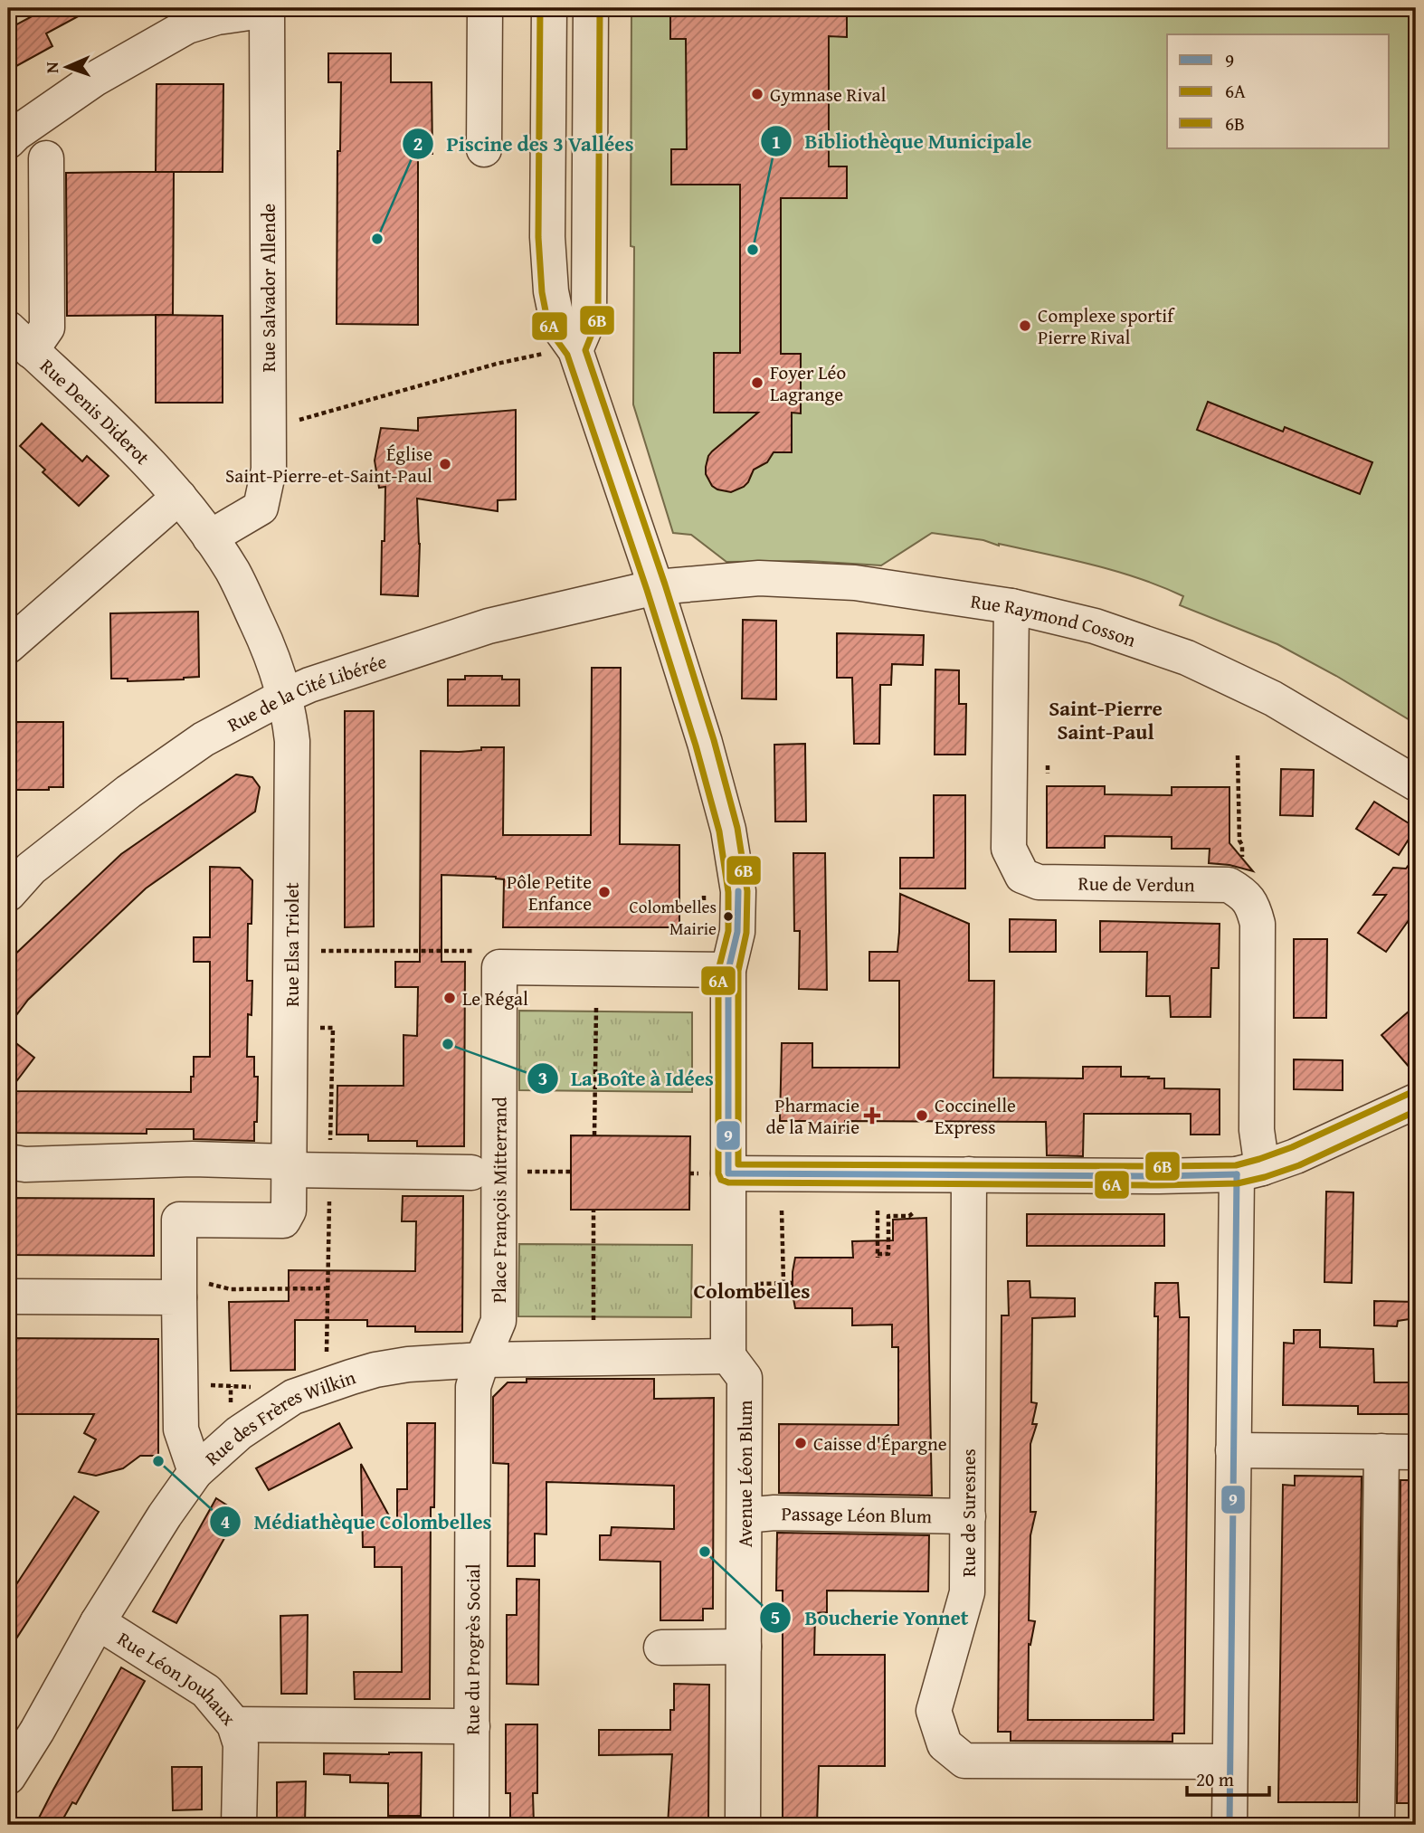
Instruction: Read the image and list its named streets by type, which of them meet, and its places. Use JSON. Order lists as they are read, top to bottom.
{
  "streets": {
    "street": [
      "Rue Salvador Allende",
      "Rue Denis Diderot",
      "Rue Raymond Cosson",
      "Rue de la Cité Libérée",
      "Rue de Verdun",
      "Rue Elsa Triolet",
      "Place François Mitterrand",
      "Rue des Frères Wilkin",
      "Avenue Léon Blum",
      "Rue de Suresnes",
      "Passage Léon Blum",
      "Rue du Progrès Social",
      "Rue Léon Jouhaux"
    ]
  },
  "crossings": [
    ["Rue Salvador Allende", "Rue Denis Diderot"],
    ["Rue Denis Diderot", "Rue de la Cité Libérée"],
    ["Rue Denis Diderot", "Rue Elsa Triolet"],
    ["Rue Raymond Cosson", "Rue de la Cité Libérée"],
    ["Rue Raymond Cosson", "Rue de Verdun"],
    ["Rue de la Cité Libérée", "Rue Elsa Triolet"],
    ["Rue de Verdun", "Rue de Suresnes"],
    ["Place François Mitterrand", "Rue des Frères Wilkin"],
    ["Place François Mitterrand", "Rue du Progrès Social"],
    ["Rue des Frères Wilkin", "Avenue Léon Blum"],
    ["Rue des Frères Wilkin", "Rue du Progrès Social"],
    ["Rue des Frères Wilkin", "Rue Léon Jouhaux"],
    ["Avenue Léon Blum", "Passage Léon Blum"],
    ["Rue de Suresnes", "Passage Léon Blum"]
  ],
  "districts": ["Saint-Pierre Saint-Paul", "Colombelles"],
  "places": {
    "other": [
      "Gymnase Rival",
      "Piscine des 3 Vallées",
      "Bibliothèque Municipale",
      "Complexe sportif Pierre Rival",
      "Foyer Léo Lagrange",
      "Église Saint-Pierre-et-Saint-Paul",
      "Pôle Petite Enfance",
      "Colombelles Mairie",
      "Le Régal",
      "La Boîte à Idées",
      "Coccinelle Express",
      "Caisse d'Épargne",
      "Médiathèque Colombelles",
      "Boucherie Yonnet"
    ],
    "health": ["Pharmacie de la Mairie"]
  },
  "lines": ["transit line 6A", "transit line 6B", "transit line 9"],
  "legend": ["9", "6A", "6B"],
  "scale_bar": "20 m",
  "north": "left"
}
